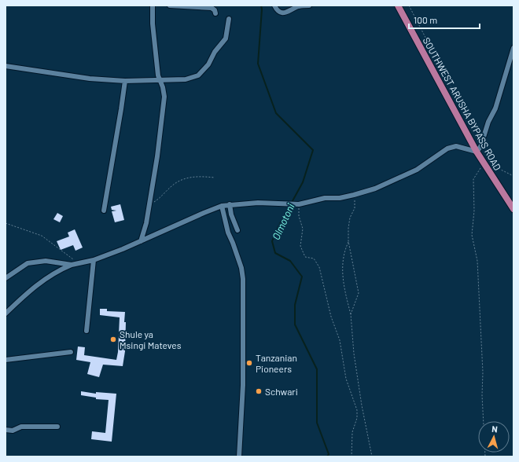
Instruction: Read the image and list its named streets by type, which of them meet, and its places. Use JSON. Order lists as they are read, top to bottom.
{
  "streets": {
    "main road": ["SOUTHWEST ARUSHA BYPASS ROAD"]
  },
  "water": ["Olmotoni"],
  "places": ["Shule ya Msingi Mateves", "Tanzanian Pioneers", "Schwari"],
  "scale_bar": "100 m",
  "north": "top"
}
